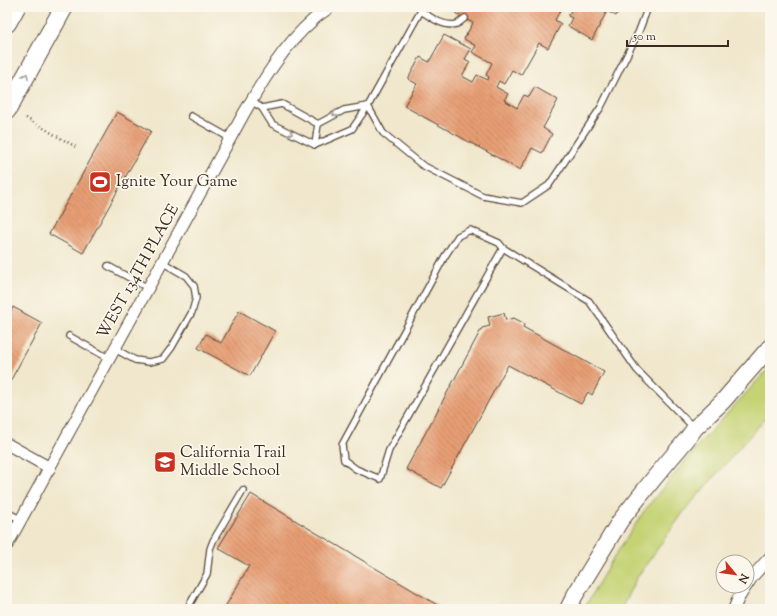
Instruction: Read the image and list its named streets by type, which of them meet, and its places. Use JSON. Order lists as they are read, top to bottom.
{
  "streets": {
    "street": ["WEST 134TH PLACE"]
  },
  "places": {
    "sports": ["Ignite Your Game"],
    "school or university": ["California Trail Middle School"]
  },
  "scale_bar": "50 m",
  "north": "bottom right"
}
